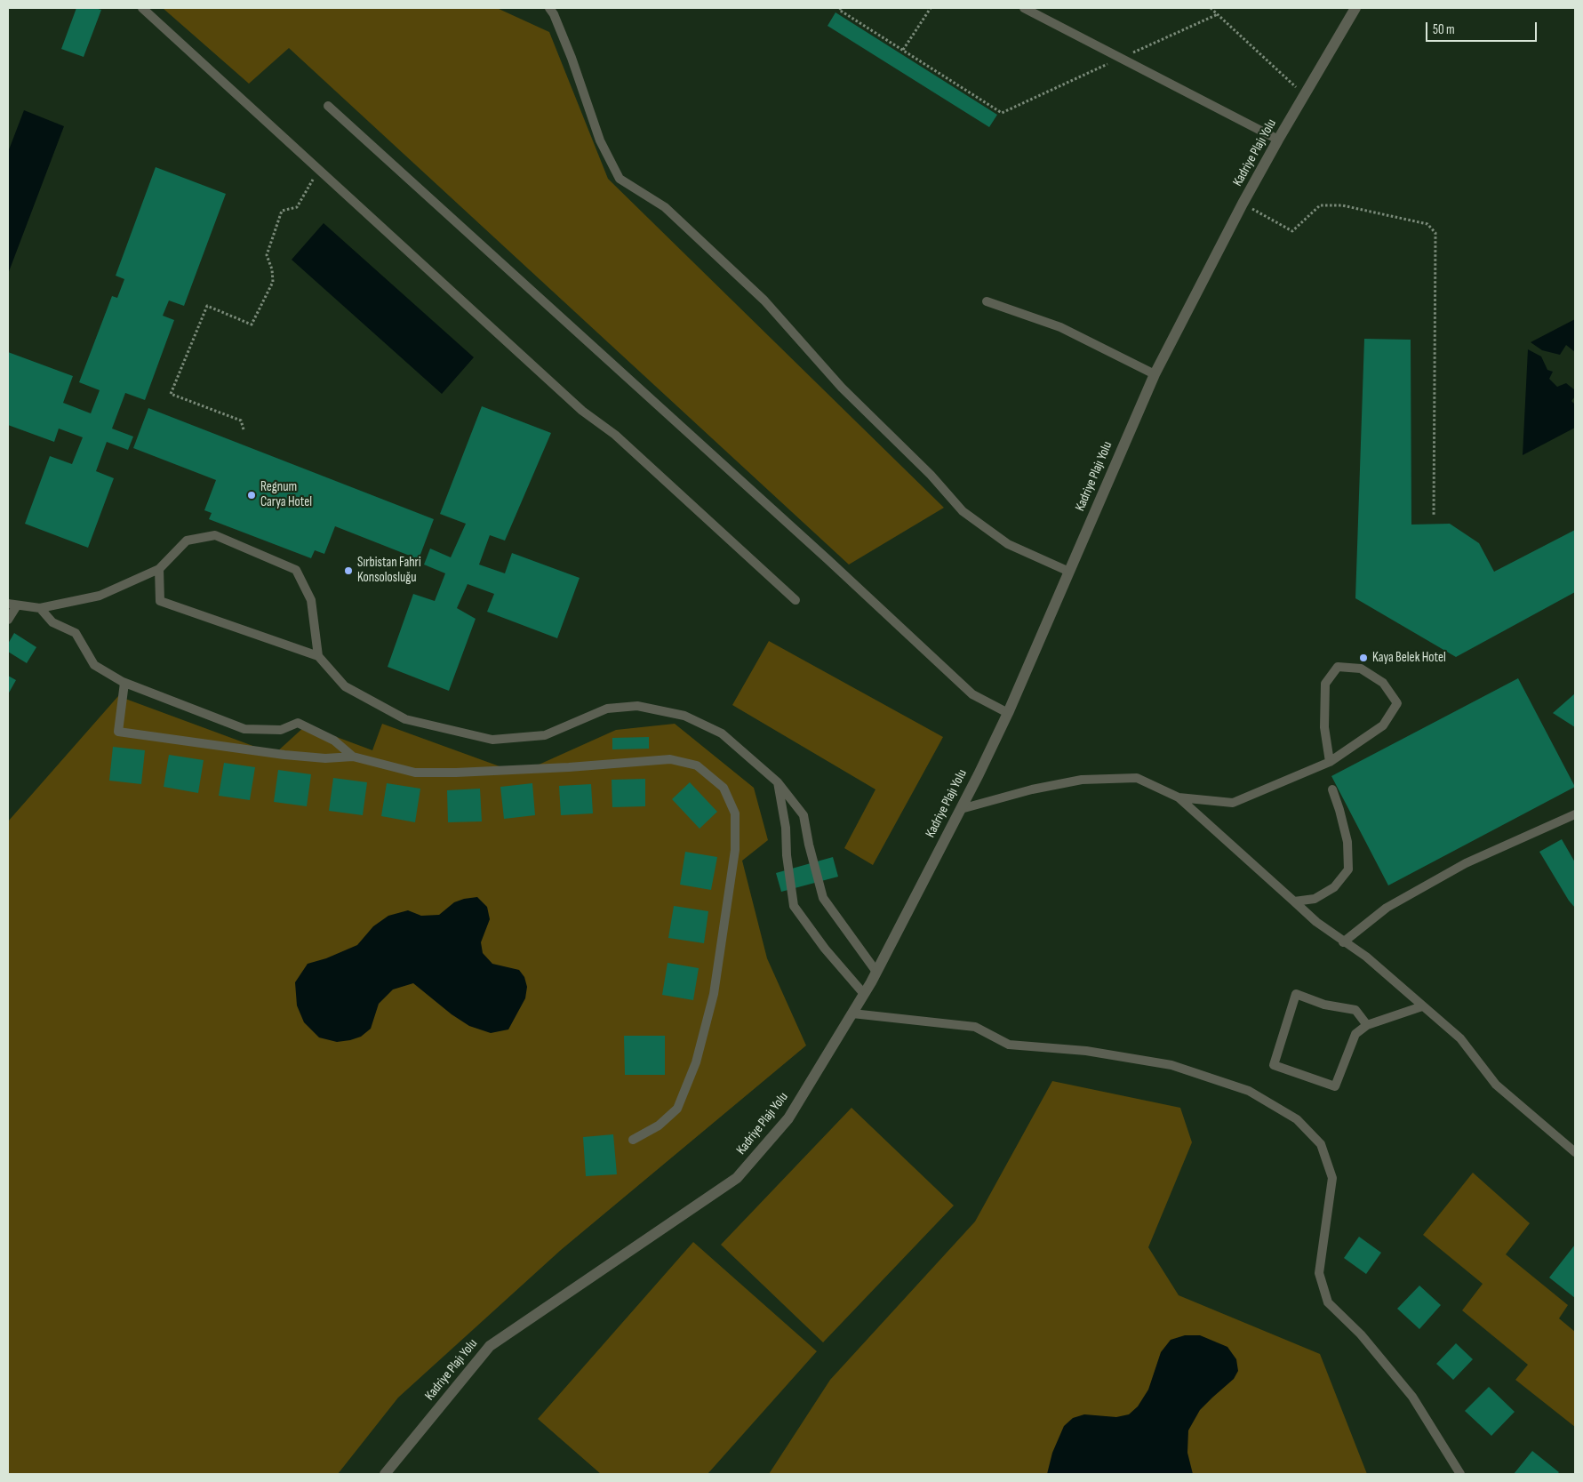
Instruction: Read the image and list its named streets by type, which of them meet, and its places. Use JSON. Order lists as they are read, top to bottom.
{
  "streets": {
    "street": ["Kadriye Plajı Yolu"]
  },
  "places": ["Regnum Carya Hotel", "Sırbistan Fahri Konsolosluğu", "Kaya Belek Hotel"],
  "scale_bar": "50 m"
}
